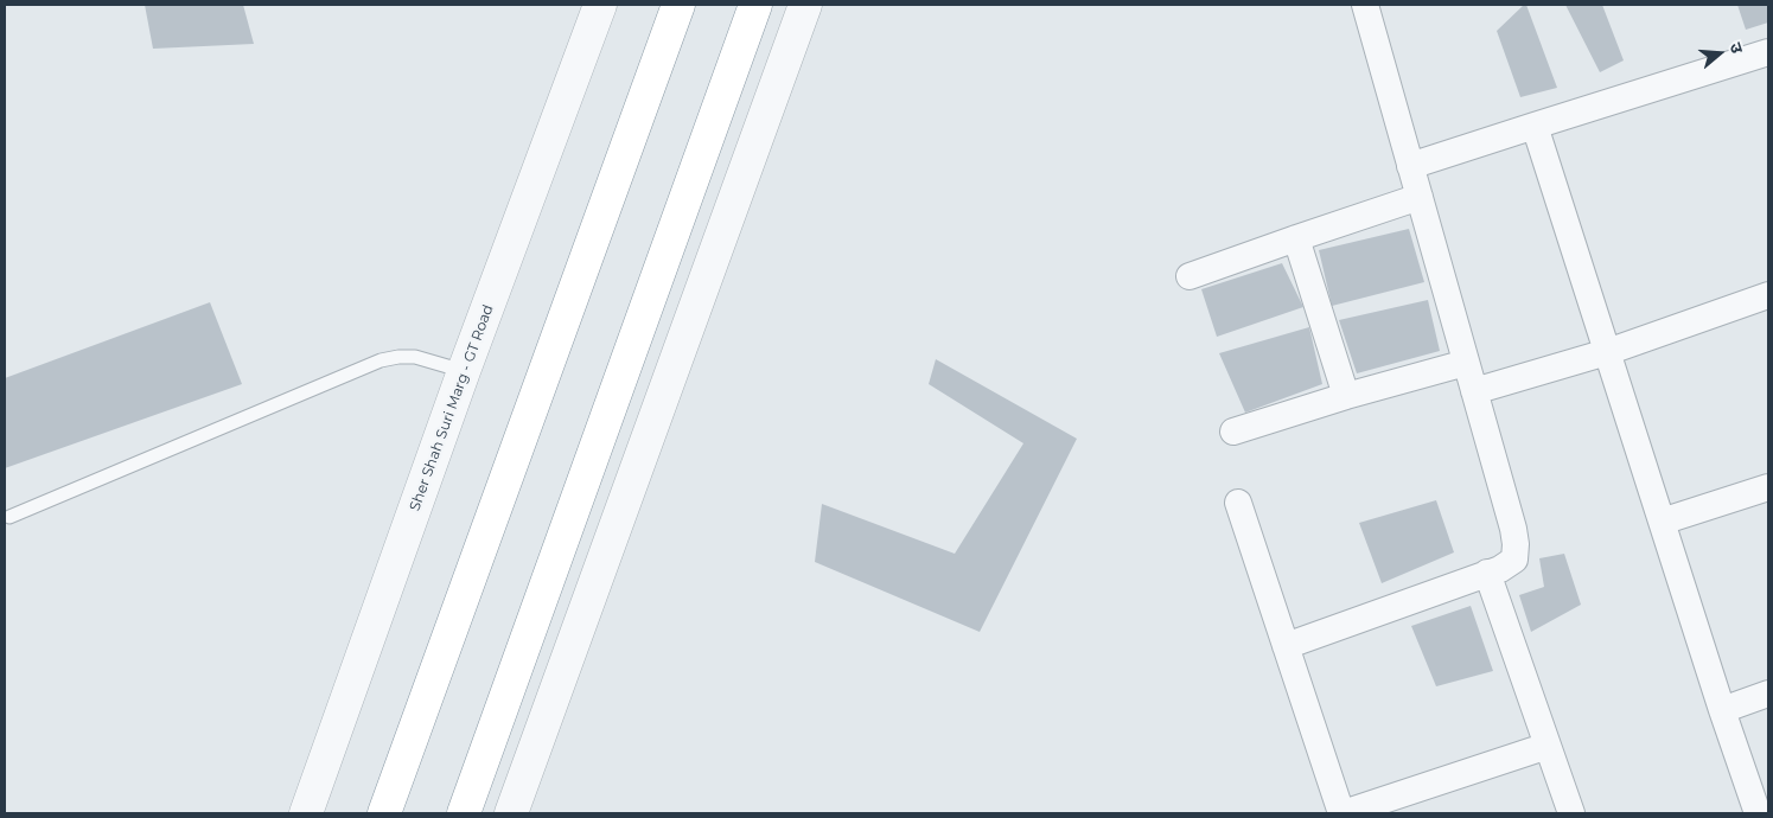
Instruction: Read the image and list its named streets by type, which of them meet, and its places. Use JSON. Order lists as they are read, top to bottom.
{
  "streets": {
    "street": ["Sher Shah Suri Marg - GT Road"]
  },
  "north": "right"
}
